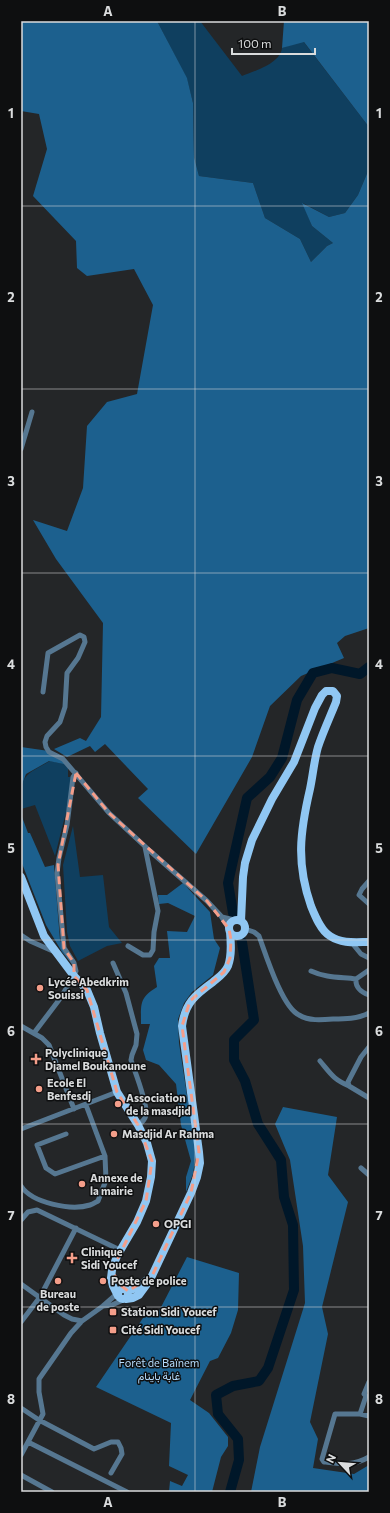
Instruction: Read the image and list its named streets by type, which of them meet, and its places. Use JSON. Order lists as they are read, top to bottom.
{
  "parks": ["Forêt de Baïnem غابة باينام"],
  "places": {
    "other": [
      "Lycée Abedkrim Souissi",
      "Ecole El Benfesdj",
      "Association de la masdjid",
      "Masdjid Ar Rahma",
      "Annexe de la mairie",
      "OPGI",
      "Bureau de poste",
      "Poste de police"
    ],
    "health": ["Polyclinique Djamel Boukanoune", "Clinique Sidi Youcef"],
    "transit": ["Station Sidi Youcef", "Cité Sidi Youcef"]
  },
  "scale_bar": "100 m",
  "north": "top left",
  "grid": {
    "columns": ["A", "B"],
    "rows": [
      "1",
      "2",
      "3",
      "4",
      "5",
      "6",
      "7",
      "8"
    ]
  }
}
